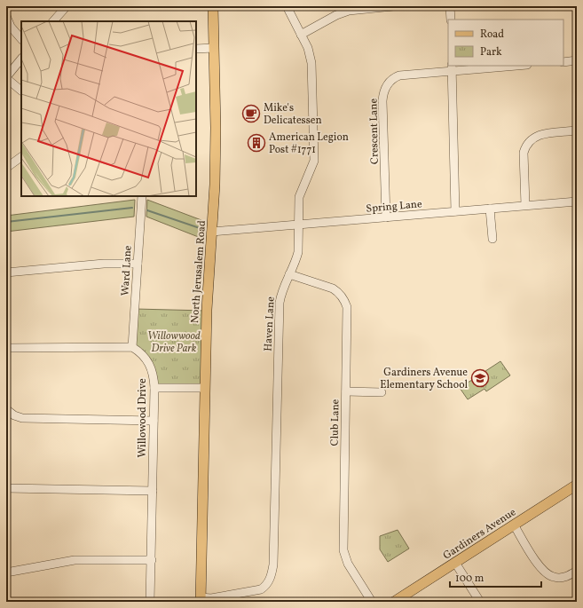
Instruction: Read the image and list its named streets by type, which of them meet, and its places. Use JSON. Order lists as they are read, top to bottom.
{
  "streets": {
    "main road": ["North Jerusalem Road", "Gardiners Avenue"],
    "street": [
      "Crescent Lane",
      "Spring Lane",
      "Ward Lane",
      "Haven Lane",
      "Willowood Drive",
      "Club Lane"
    ]
  },
  "crossings": [
    ["Crescent Lane", "Spring Lane"],
    ["Spring Lane", "North Jerusalem Road"],
    ["Spring Lane", "Haven Lane"],
    ["Ward Lane", "Willowood Drive"],
    ["North Jerusalem Road", "Haven Lane"],
    ["Haven Lane", "Club Lane"]
  ],
  "parks": ["Willowwood Drive Park"],
  "places": {
    "cafe": ["Mike's Delicatessen"],
    "building": ["American Legion Post #1771"],
    "school or university": ["Gardiners Avenue Elementary School"]
  },
  "legend": ["Road", "Park"],
  "scale_bar": "100 m"
}
